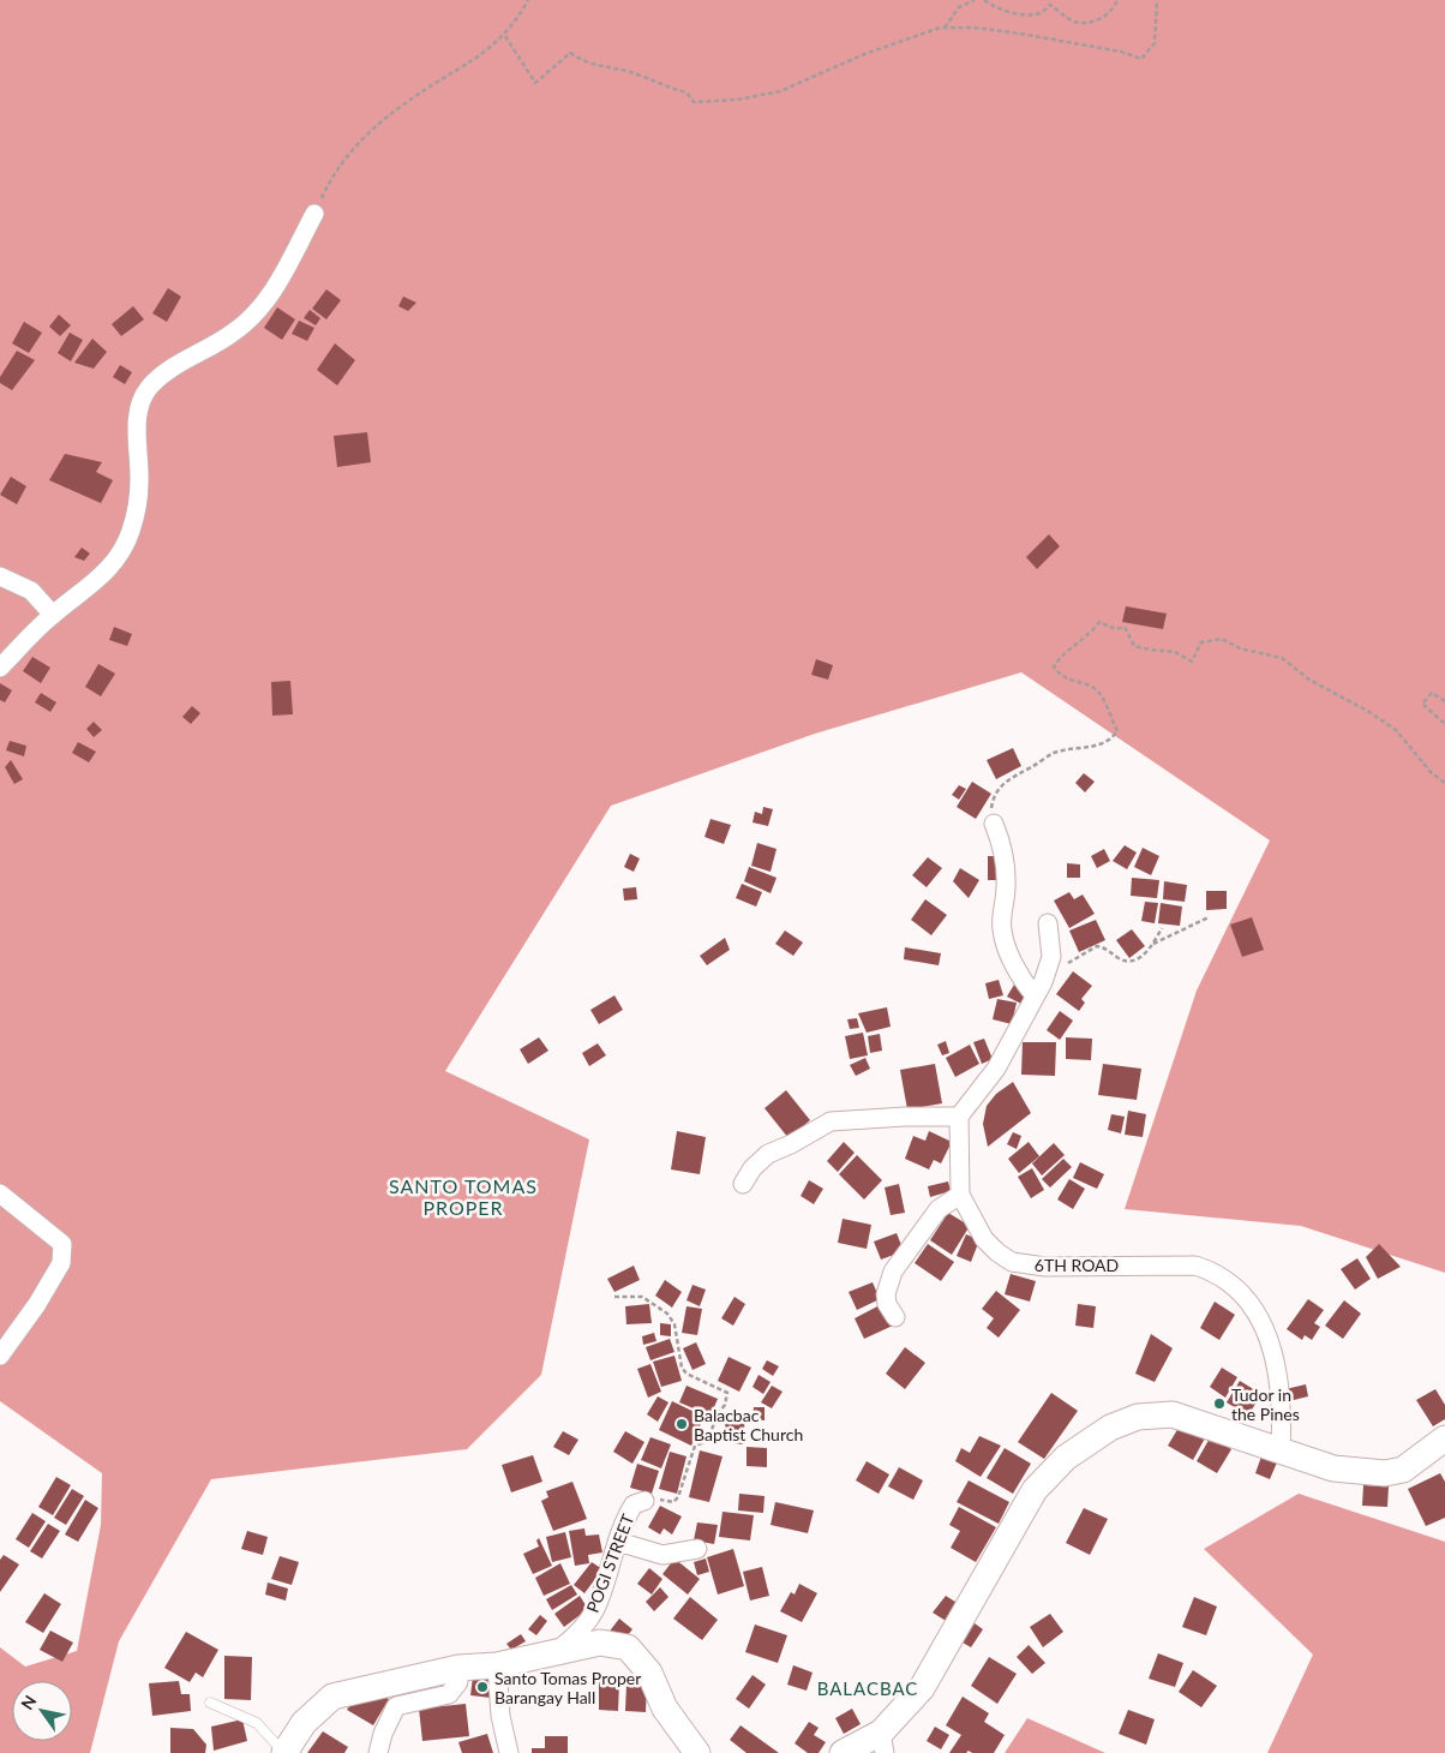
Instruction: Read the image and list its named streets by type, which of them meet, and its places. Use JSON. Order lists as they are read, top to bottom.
{
  "streets": {
    "street": ["6TH ROAD", "POGI STREET"]
  },
  "districts": ["SANTO TOMAS PROPER", "BALACBAC"],
  "places": ["Tudor in the Pines", "Balacbac Baptist Church", "Santo Tomas Proper Barangay Hall"],
  "north": "top left"
}
